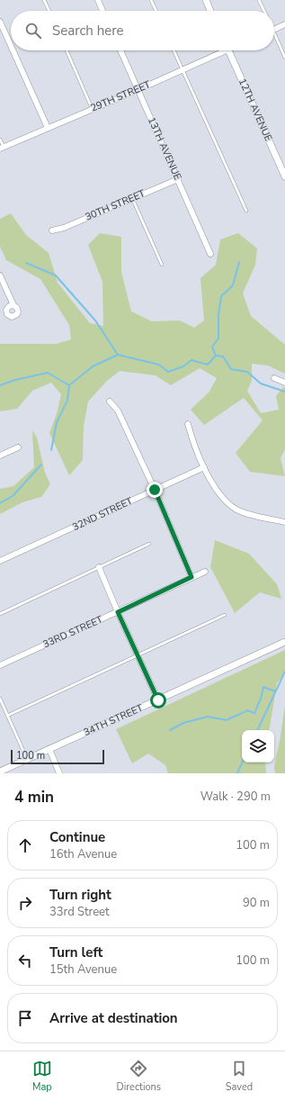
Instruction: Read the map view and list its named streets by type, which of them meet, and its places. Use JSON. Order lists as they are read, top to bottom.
{
  "streets": {
    "street": [
      "29TH STREET",
      "12TH AVENUE",
      "13TH AVENUE",
      "30TH STREET",
      "32ND STREET",
      "33RD STREET",
      "34TH STREET"
    ]
  },
  "crossings": [
    ["29TH STREET", "13TH AVENUE"],
    ["13TH AVENUE", "30TH STREET"]
  ],
  "scale_bar": "100 m",
  "page": {
    "search": "Search here",
    "scale": "100 m",
    "heading": ["4 min", "Walk · 290 m"],
    "list": [
      ["Continue", "16th Avenue", "100 m"],
      ["Turn right", "33rd Street", "90 m"],
      ["Turn left", "15th Avenue", "100 m"],
      "Arrive at destination"
    ],
    "nav": ["Map", "Directions", "Saved"]
  }
}
